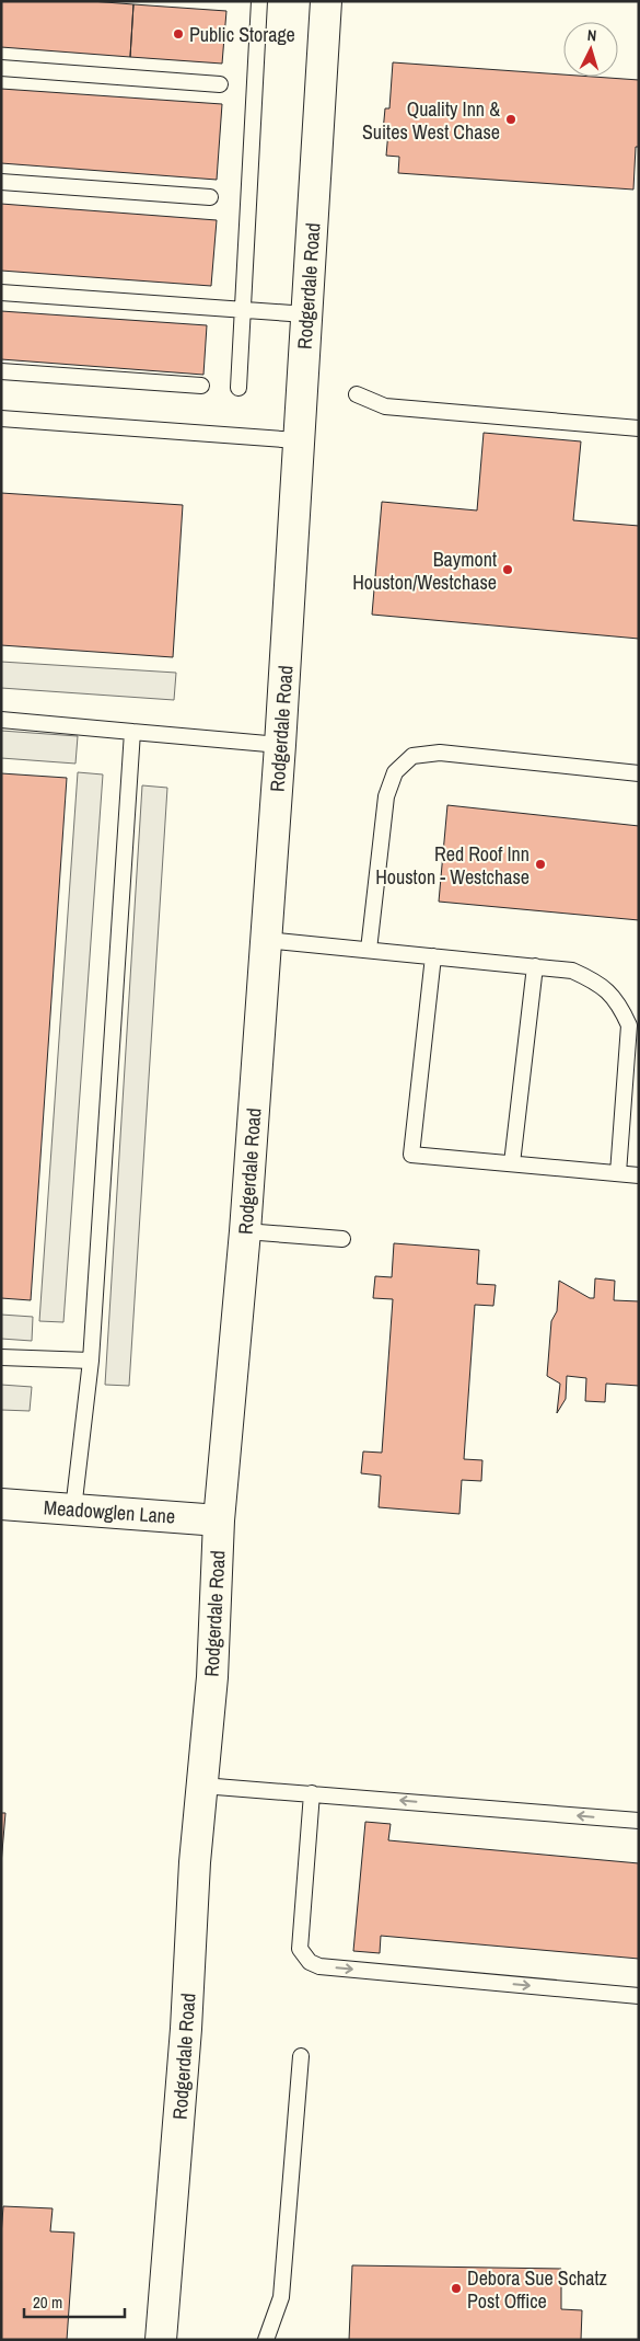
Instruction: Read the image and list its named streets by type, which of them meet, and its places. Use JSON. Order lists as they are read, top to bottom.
{
  "streets": {
    "street": ["Rodgerdale Road", "Meadowglen Lane"]
  },
  "crossings": [
    ["Rodgerdale Road", "Meadowglen Lane"]
  ],
  "places": [
    "Public Storage",
    "Quality Inn & Suites West Chase",
    "Baymont Houston/Westchase",
    "Red Roof Inn Houston - Westchase",
    "Debora Sue Schatz Post Office"
  ],
  "scale_bar": "20 m",
  "north": "top"
}
